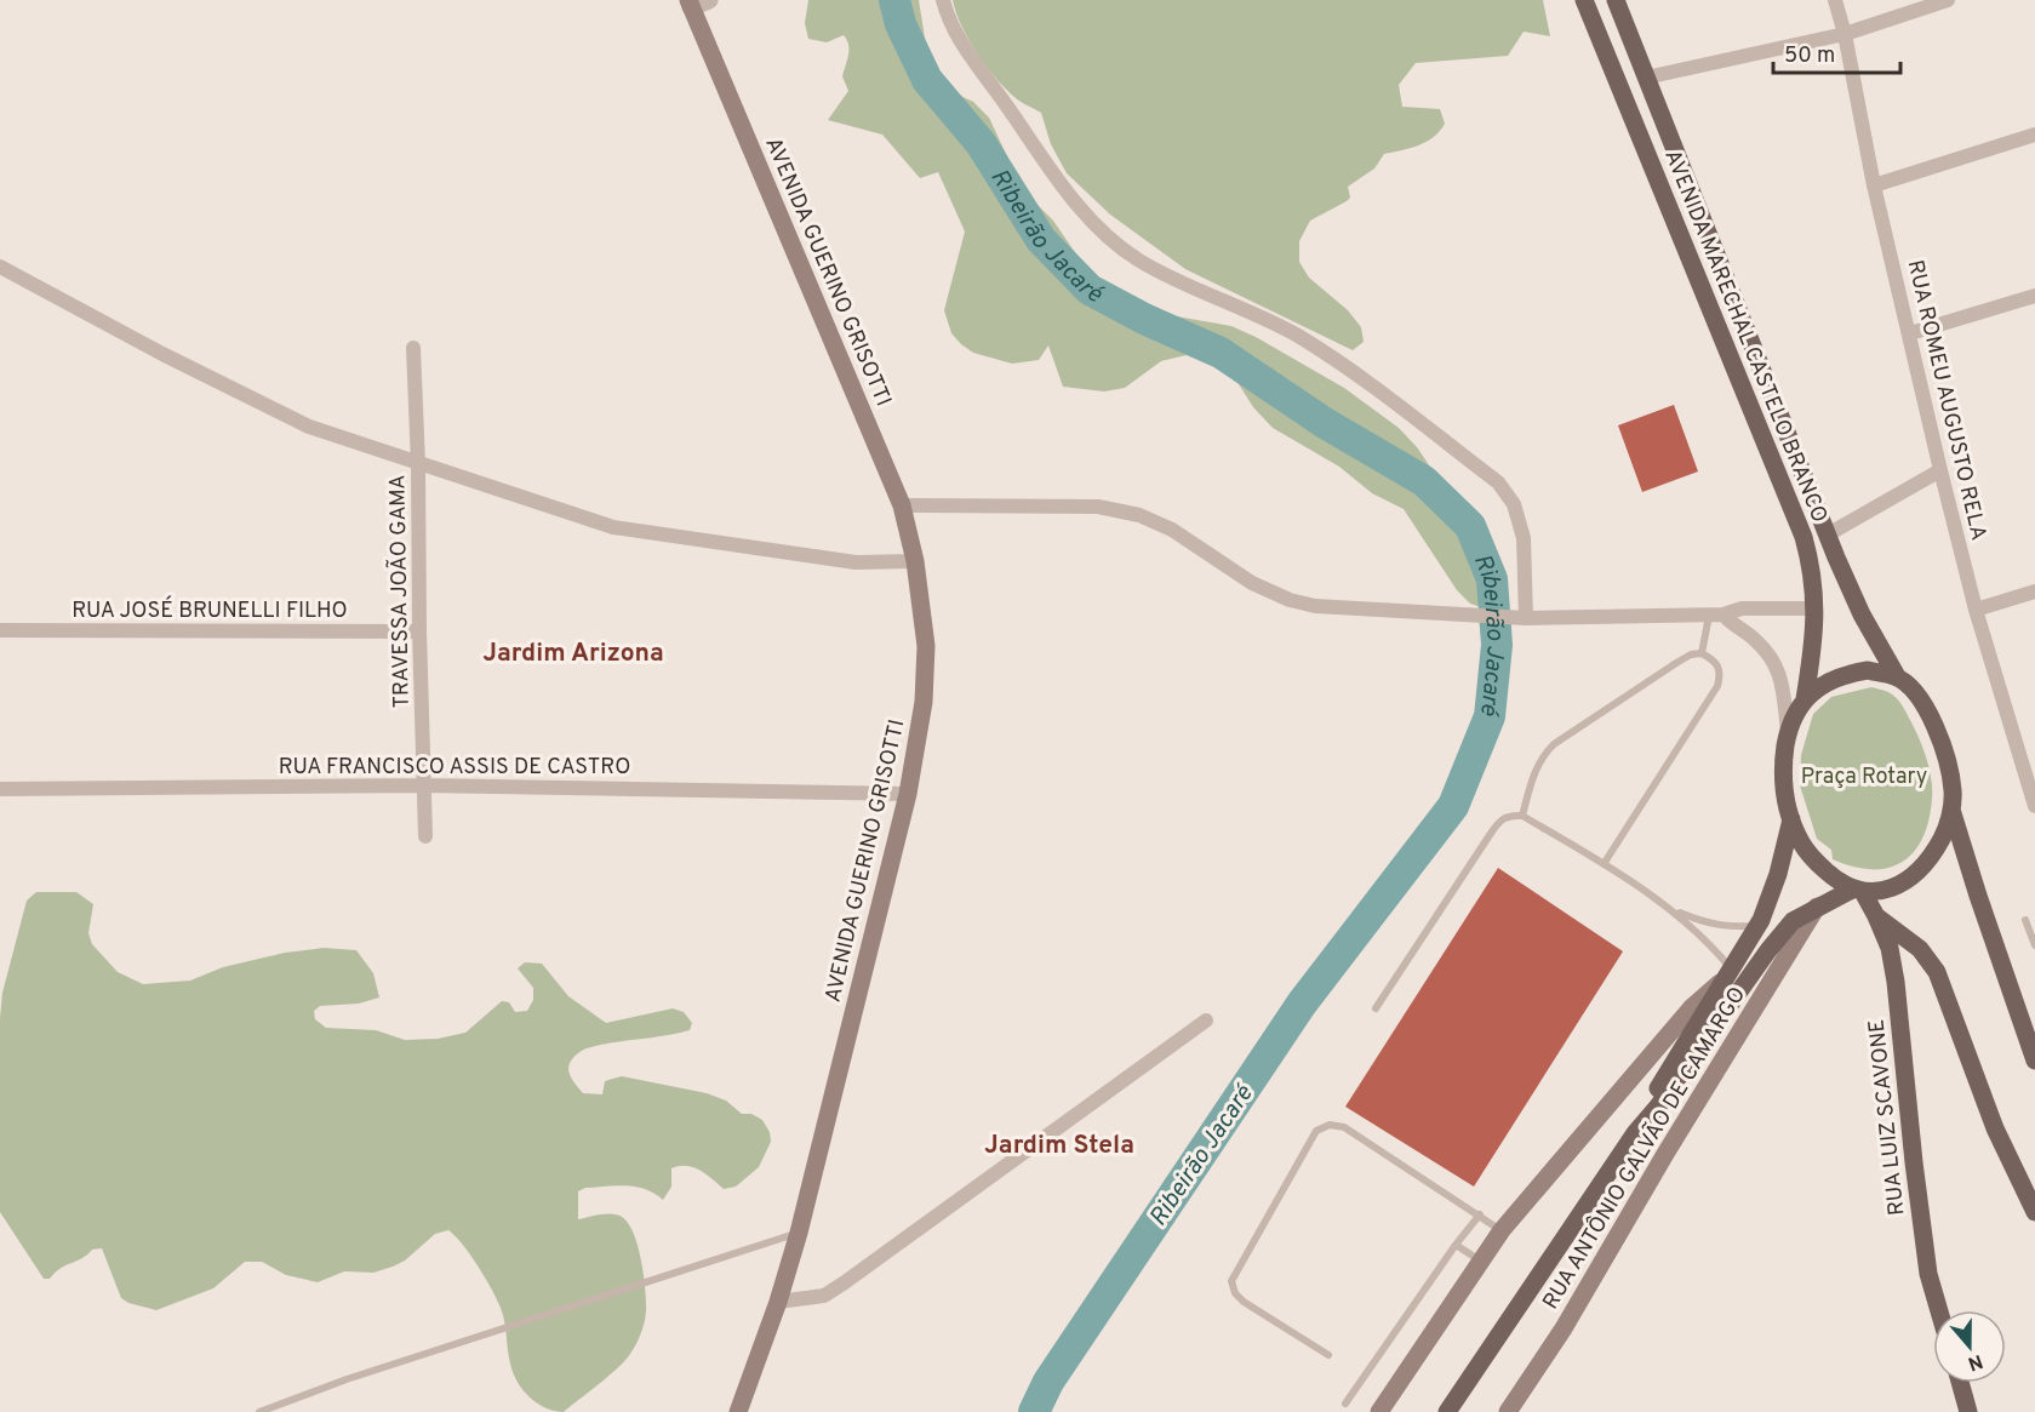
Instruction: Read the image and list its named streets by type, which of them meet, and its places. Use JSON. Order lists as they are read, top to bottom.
{
  "streets": {
    "main road": [
      "AVENIDA GUERINO GRISOTTI",
      "AVENIDA MARECHAL CASTELO BRANCO",
      "RUA LUIZ SCAVONE",
      "RUA ANTÔNIO GALVÃO DE CAMARGO"
    ],
    "street": [
      "RUA ROMEU AUGUSTO RELA",
      "TRAVESSA JOÃO GAMA",
      "RUA JOSÉ BRUNELLI FILHO",
      "RUA FRANCISCO ASSIS DE CASTRO"
    ]
  },
  "crossings": [
    ["AVENIDA GUERINO GRISOTTI", "RUA FRANCISCO ASSIS DE CASTRO"],
    ["AVENIDA MARECHAL CASTELO BRANCO", "RUA LUIZ SCAVONE"],
    ["TRAVESSA JOÃO GAMA", "RUA JOSÉ BRUNELLI FILHO"],
    ["TRAVESSA JOÃO GAMA", "RUA FRANCISCO ASSIS DE CASTRO"]
  ],
  "districts": ["Jardim Arizona", "Jardim Stela"],
  "water": ["Ribeirão Jacaré"],
  "parks": ["Praça Rotary"],
  "scale_bar": "50 m",
  "north": "bottom"
}
